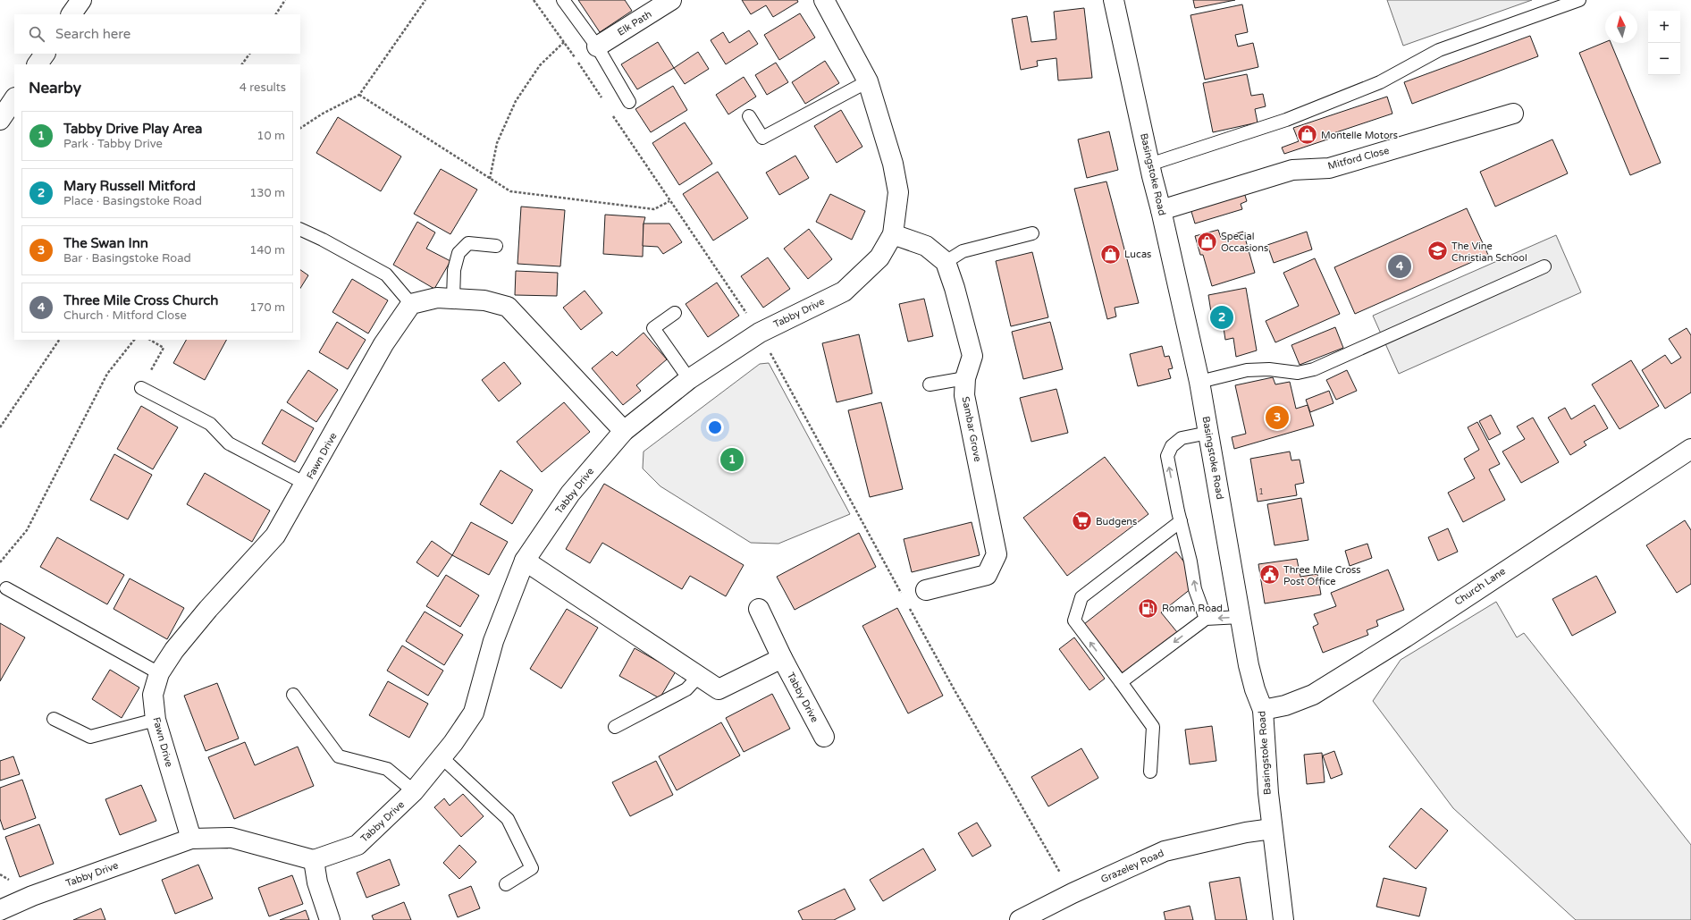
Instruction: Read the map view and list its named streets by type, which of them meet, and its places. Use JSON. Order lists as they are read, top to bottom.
{
  "streets": {
    "main road": [
      "Elk Path",
      "Mitford Close",
      "Basingstoke Road",
      "Tabby Drive",
      "Sambar Grove",
      "Fawn Drive",
      "Church Lane",
      "Grazeley Road"
    ]
  },
  "crossings": [
    ["Mitford Close", "Basingstoke Road"],
    ["Basingstoke Road", "Church Lane"],
    ["Basingstoke Road", "Grazeley Road"],
    ["Tabby Drive", "Fawn Drive"]
  ],
  "places": {
    "shop": ["Montelle Motors", "Special Occasions", "Lucas"],
    "school or university": ["The Vine Christian School"],
    "supermarket": ["Budgens"],
    "public building": ["Three Mile Cross Post Office"],
    "fuel station": ["Roman Road"]
  },
  "house_numbers": ["1"],
  "north": "top",
  "page": {
    "map_buttons": ["+", "−"],
    "search": "Search here",
    "heading": ["Nearby", "4 results"],
    "list": [
      {
        "mark": "1",
        "name": "Tabby Drive Play Area",
        "note": "Park · Tabby Drive",
        "value": "10 m"
      },
      {
        "mark": "2",
        "name": "Mary Russell Mitford",
        "note": "Place · Basingstoke Road",
        "value": "130 m"
      },
      {
        "mark": "3",
        "name": "The Swan Inn",
        "note": "Bar · Basingstoke Road",
        "value": "140 m"
      },
      {
        "mark": "4",
        "name": "Three Mile Cross Church",
        "note": "Church · Mitford Close",
        "value": "170 m"
      }
    ],
    "pins": [
      "4",
      "2",
      "3",
      "1"
    ]
  }
}
